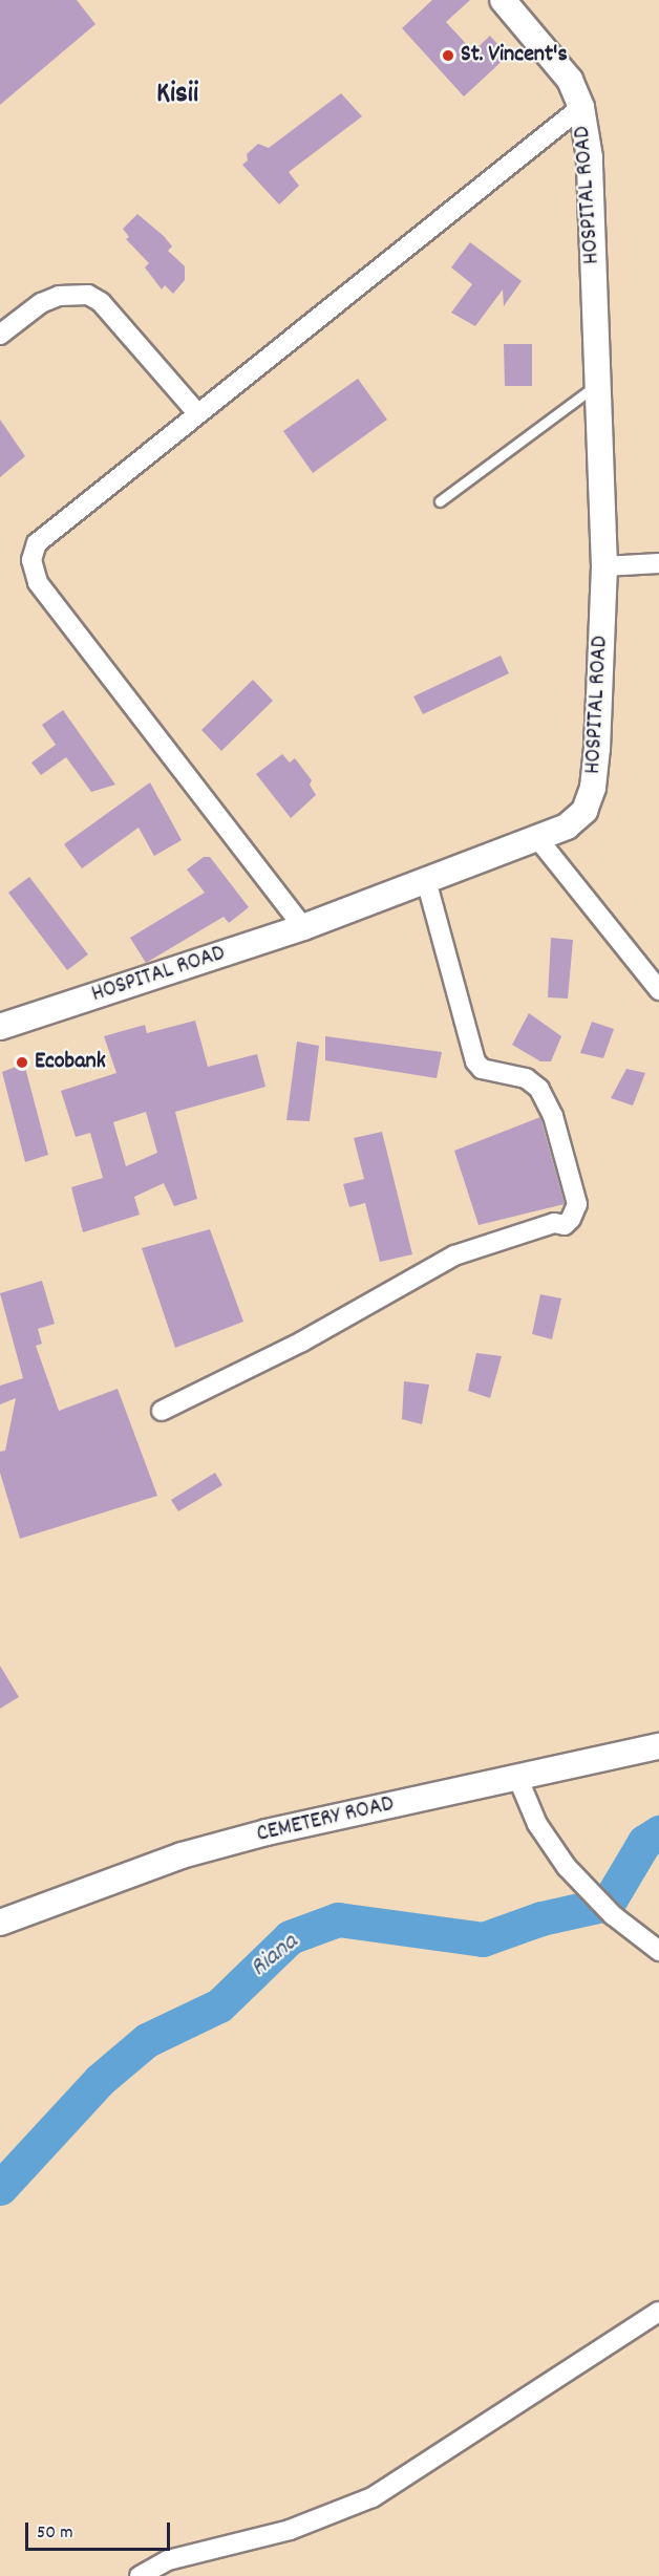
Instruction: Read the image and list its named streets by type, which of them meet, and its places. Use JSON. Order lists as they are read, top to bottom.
{
  "streets": {
    "street": ["HOSPITAL ROAD", "CEMETERY ROAD"]
  },
  "districts": ["Kisii"],
  "water": ["Riana"],
  "places": ["St. Vincent's", "Ecobank"],
  "scale_bar": "50 m"
}
